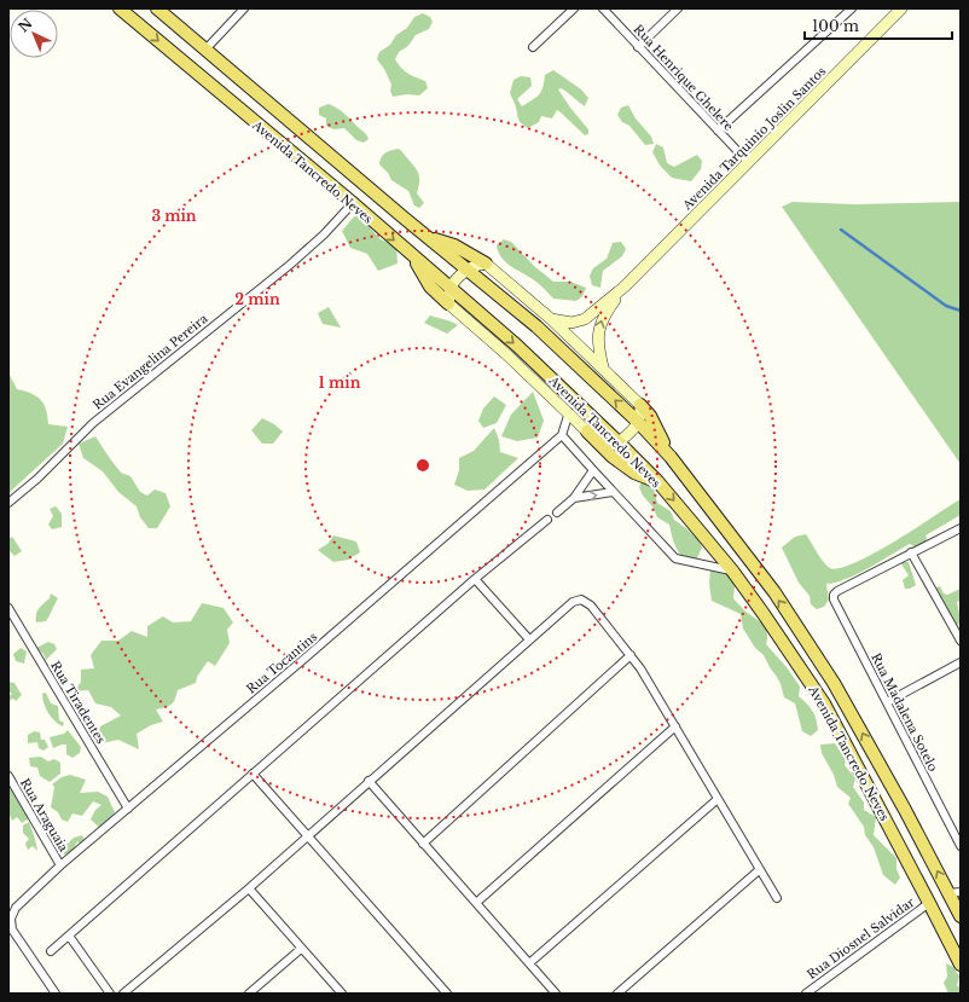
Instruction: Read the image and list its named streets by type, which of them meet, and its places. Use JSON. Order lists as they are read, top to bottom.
{
  "streets": {
    "main road": ["Avenida Tarquinio Joslin Santos", "Avenida Tancredo Neves"],
    "street": [
      "Rua Henrique Ghelere",
      "Rua Evangelina Pereira",
      "Rua Tocantins",
      "Rua Tiradentes",
      "Rua Madalena Sotelo",
      "Rua Araguaia",
      "Rua Diosnel Salvidar"
    ]
  },
  "crossings": [
    ["Rua Henrique Ghelere", "Avenida Tarquinio Joslin Santos"],
    ["Avenida Tancredo Neves", "Rua Evangelina Pereira"],
    ["Avenida Tancredo Neves", "Rua Diosnel Salvidar"],
    ["Rua Tocantins", "Rua Tiradentes"],
    ["Rua Tocantins", "Rua Araguaia"]
  ],
  "scale_bar": "100 m",
  "north": "top left",
  "rings": ["3 min", "2 min", "1 min"]
}
